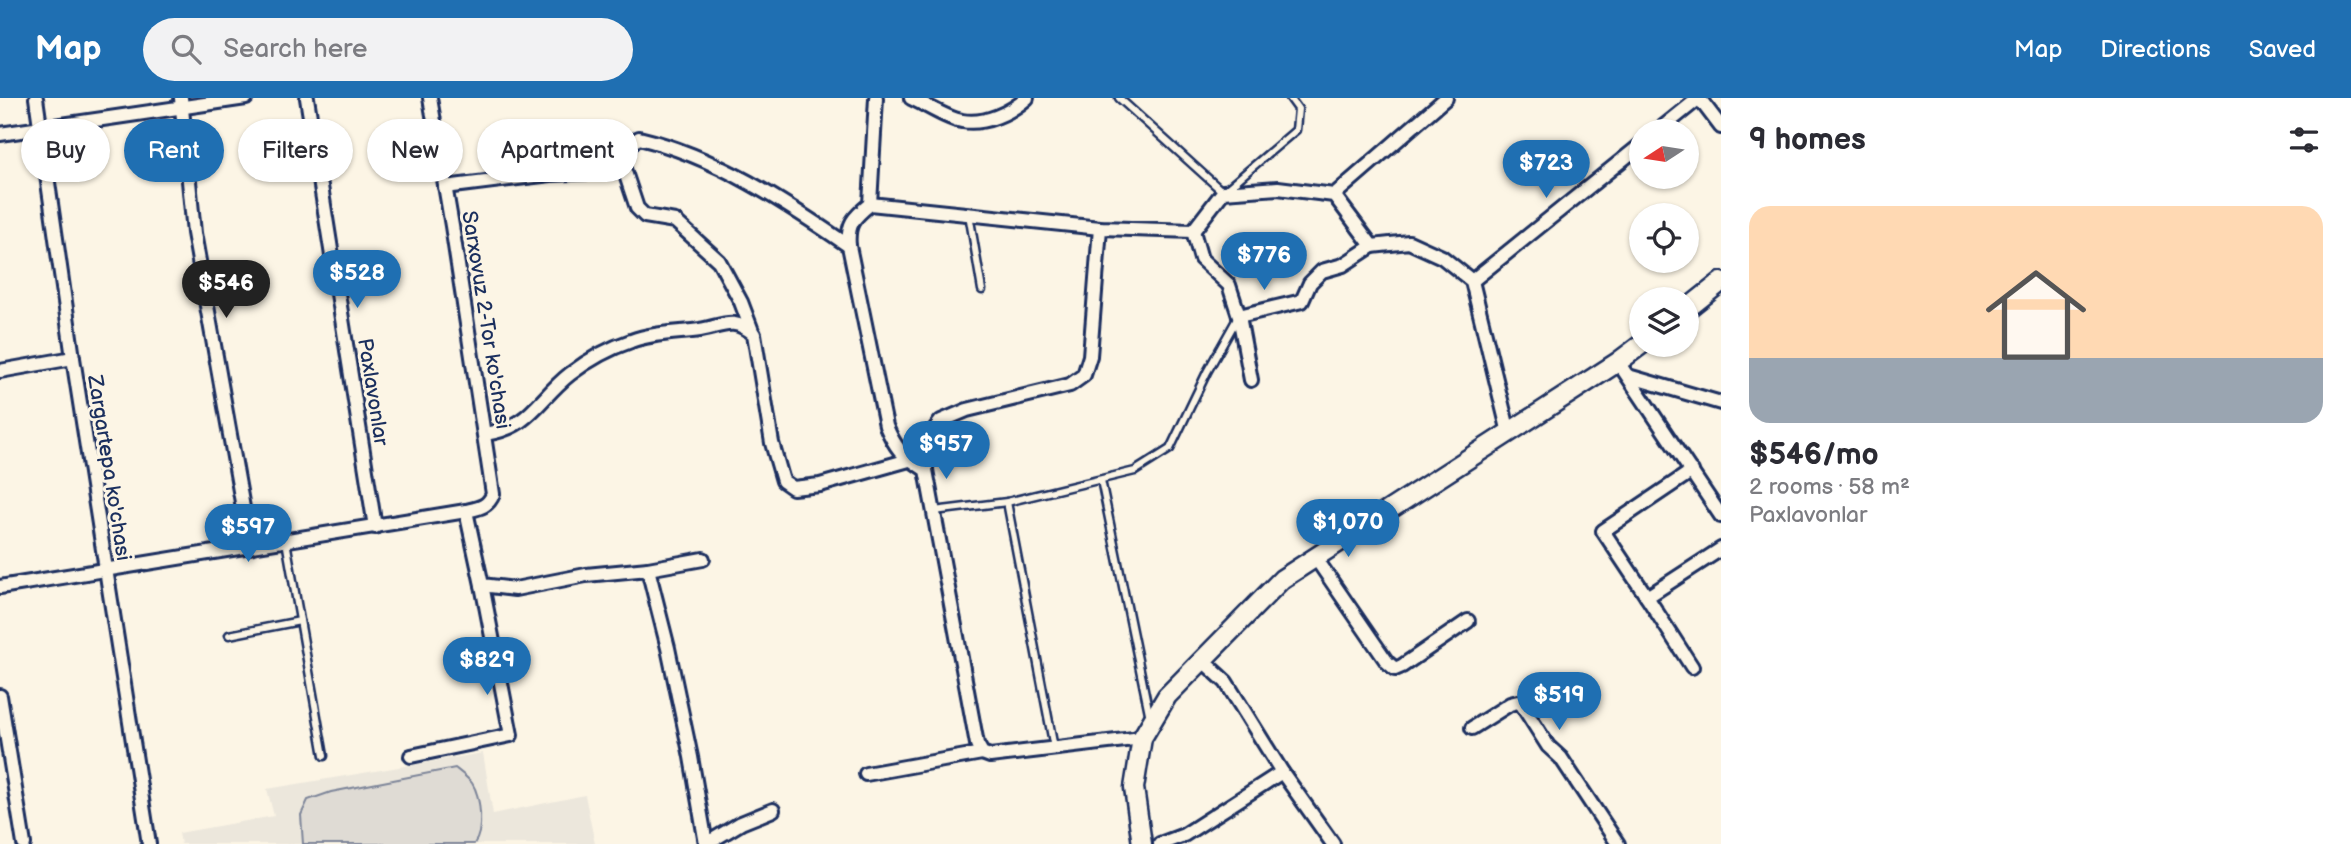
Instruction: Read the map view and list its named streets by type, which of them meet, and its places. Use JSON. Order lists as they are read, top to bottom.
{
  "streets": {
    "street": ["Sarxovuz 2-Tor ko'chasi", "Paxlavonlar", "Zargartepa ko'chasi"]
  },
  "north": "left",
  "page": {
    "header": "Map",
    "search": "Search here",
    "nav": ["Map", "Directions", "Saved"],
    "heading": "9 homes",
    "chip": [
      "Buy",
      "Rent",
      "Filters",
      "New",
      "Apartment"
    ],
    "price": [
      "$723",
      "$776",
      "$528",
      "$546",
      "$957",
      "$1,070",
      "$597",
      "$829",
      "$519"
    ],
    "list": [
      {
        "name": "$546/mo",
        "note": "2 rooms · 58 m² · Paxlavonlar"
      }
    ]
  }
}
